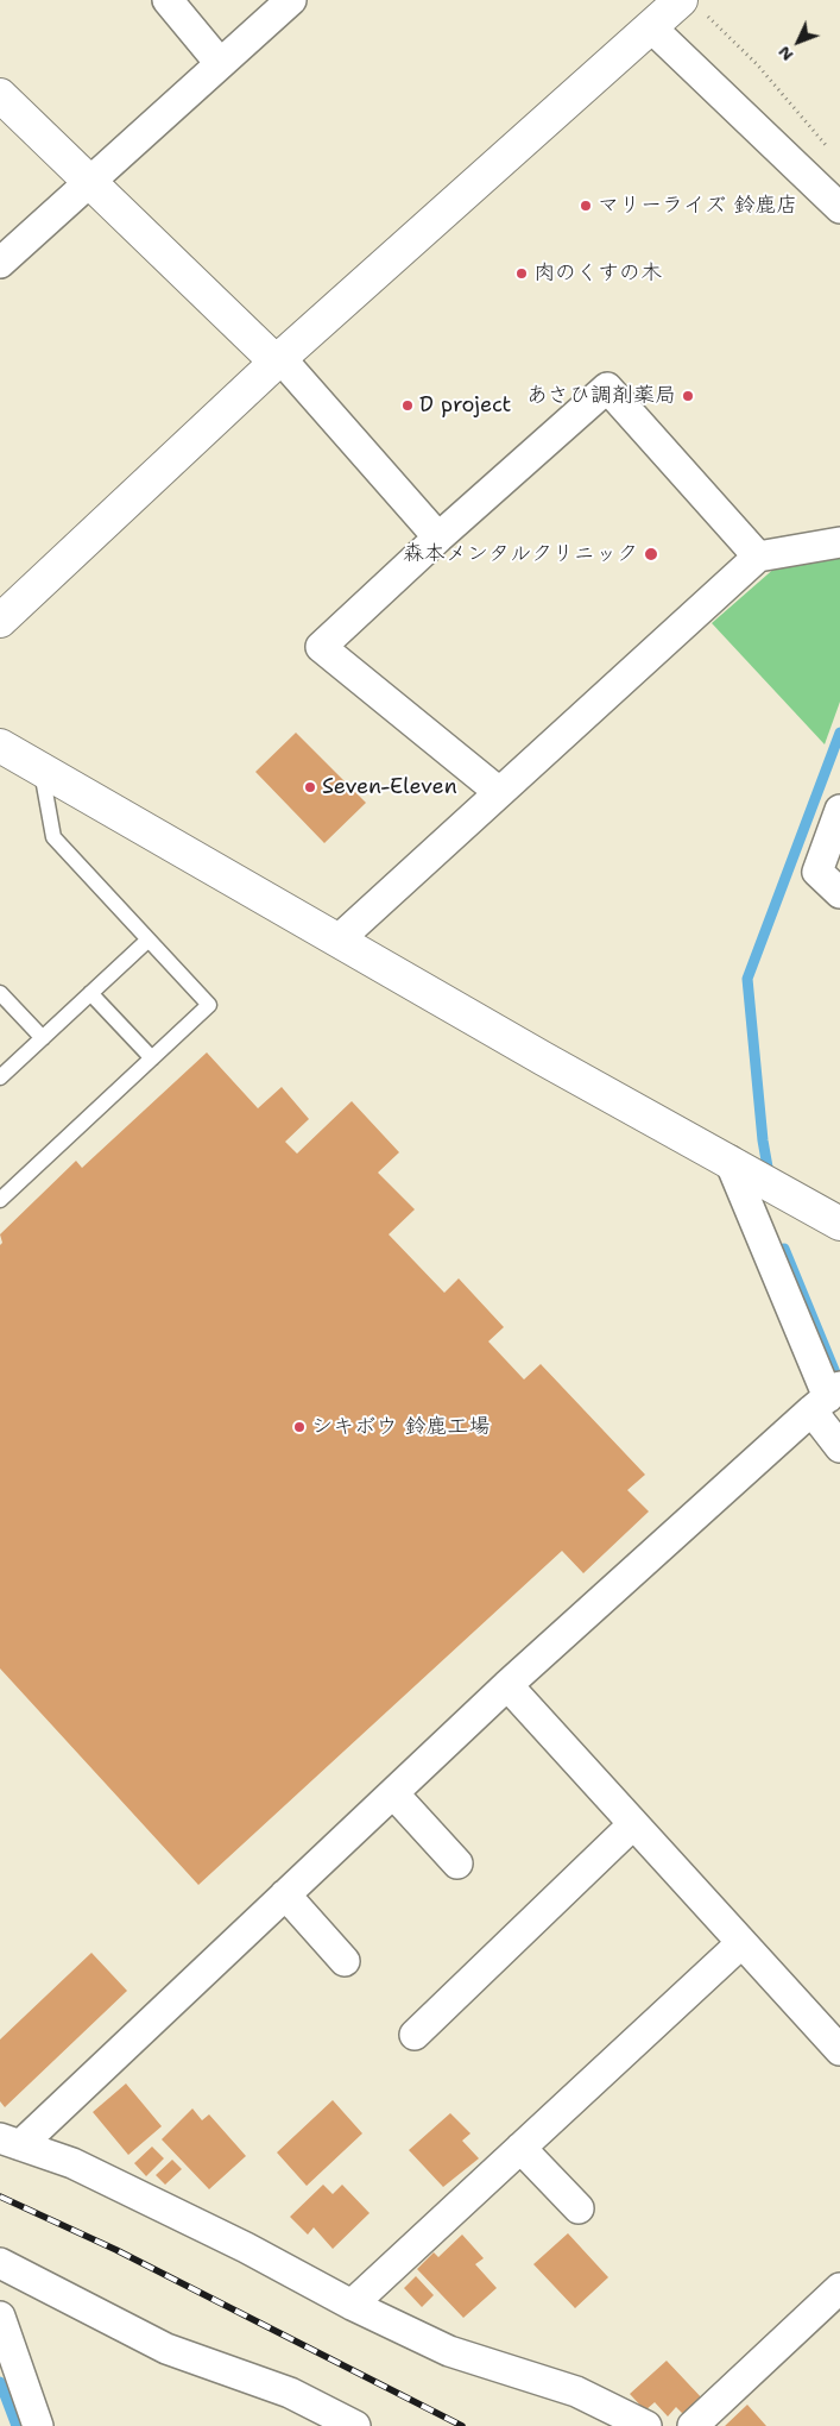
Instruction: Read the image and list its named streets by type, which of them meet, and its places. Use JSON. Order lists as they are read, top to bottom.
{
  "places": [
    "マリーライズ 鈴鹿店",
    "肉のくすの木",
    "あさひ調剤薬局",
    "D project",
    "森本メンタルクリニック",
    "Seven-Eleven",
    "シキボウ 鈴鹿工場"
  ],
  "north": "bottom left"
}
